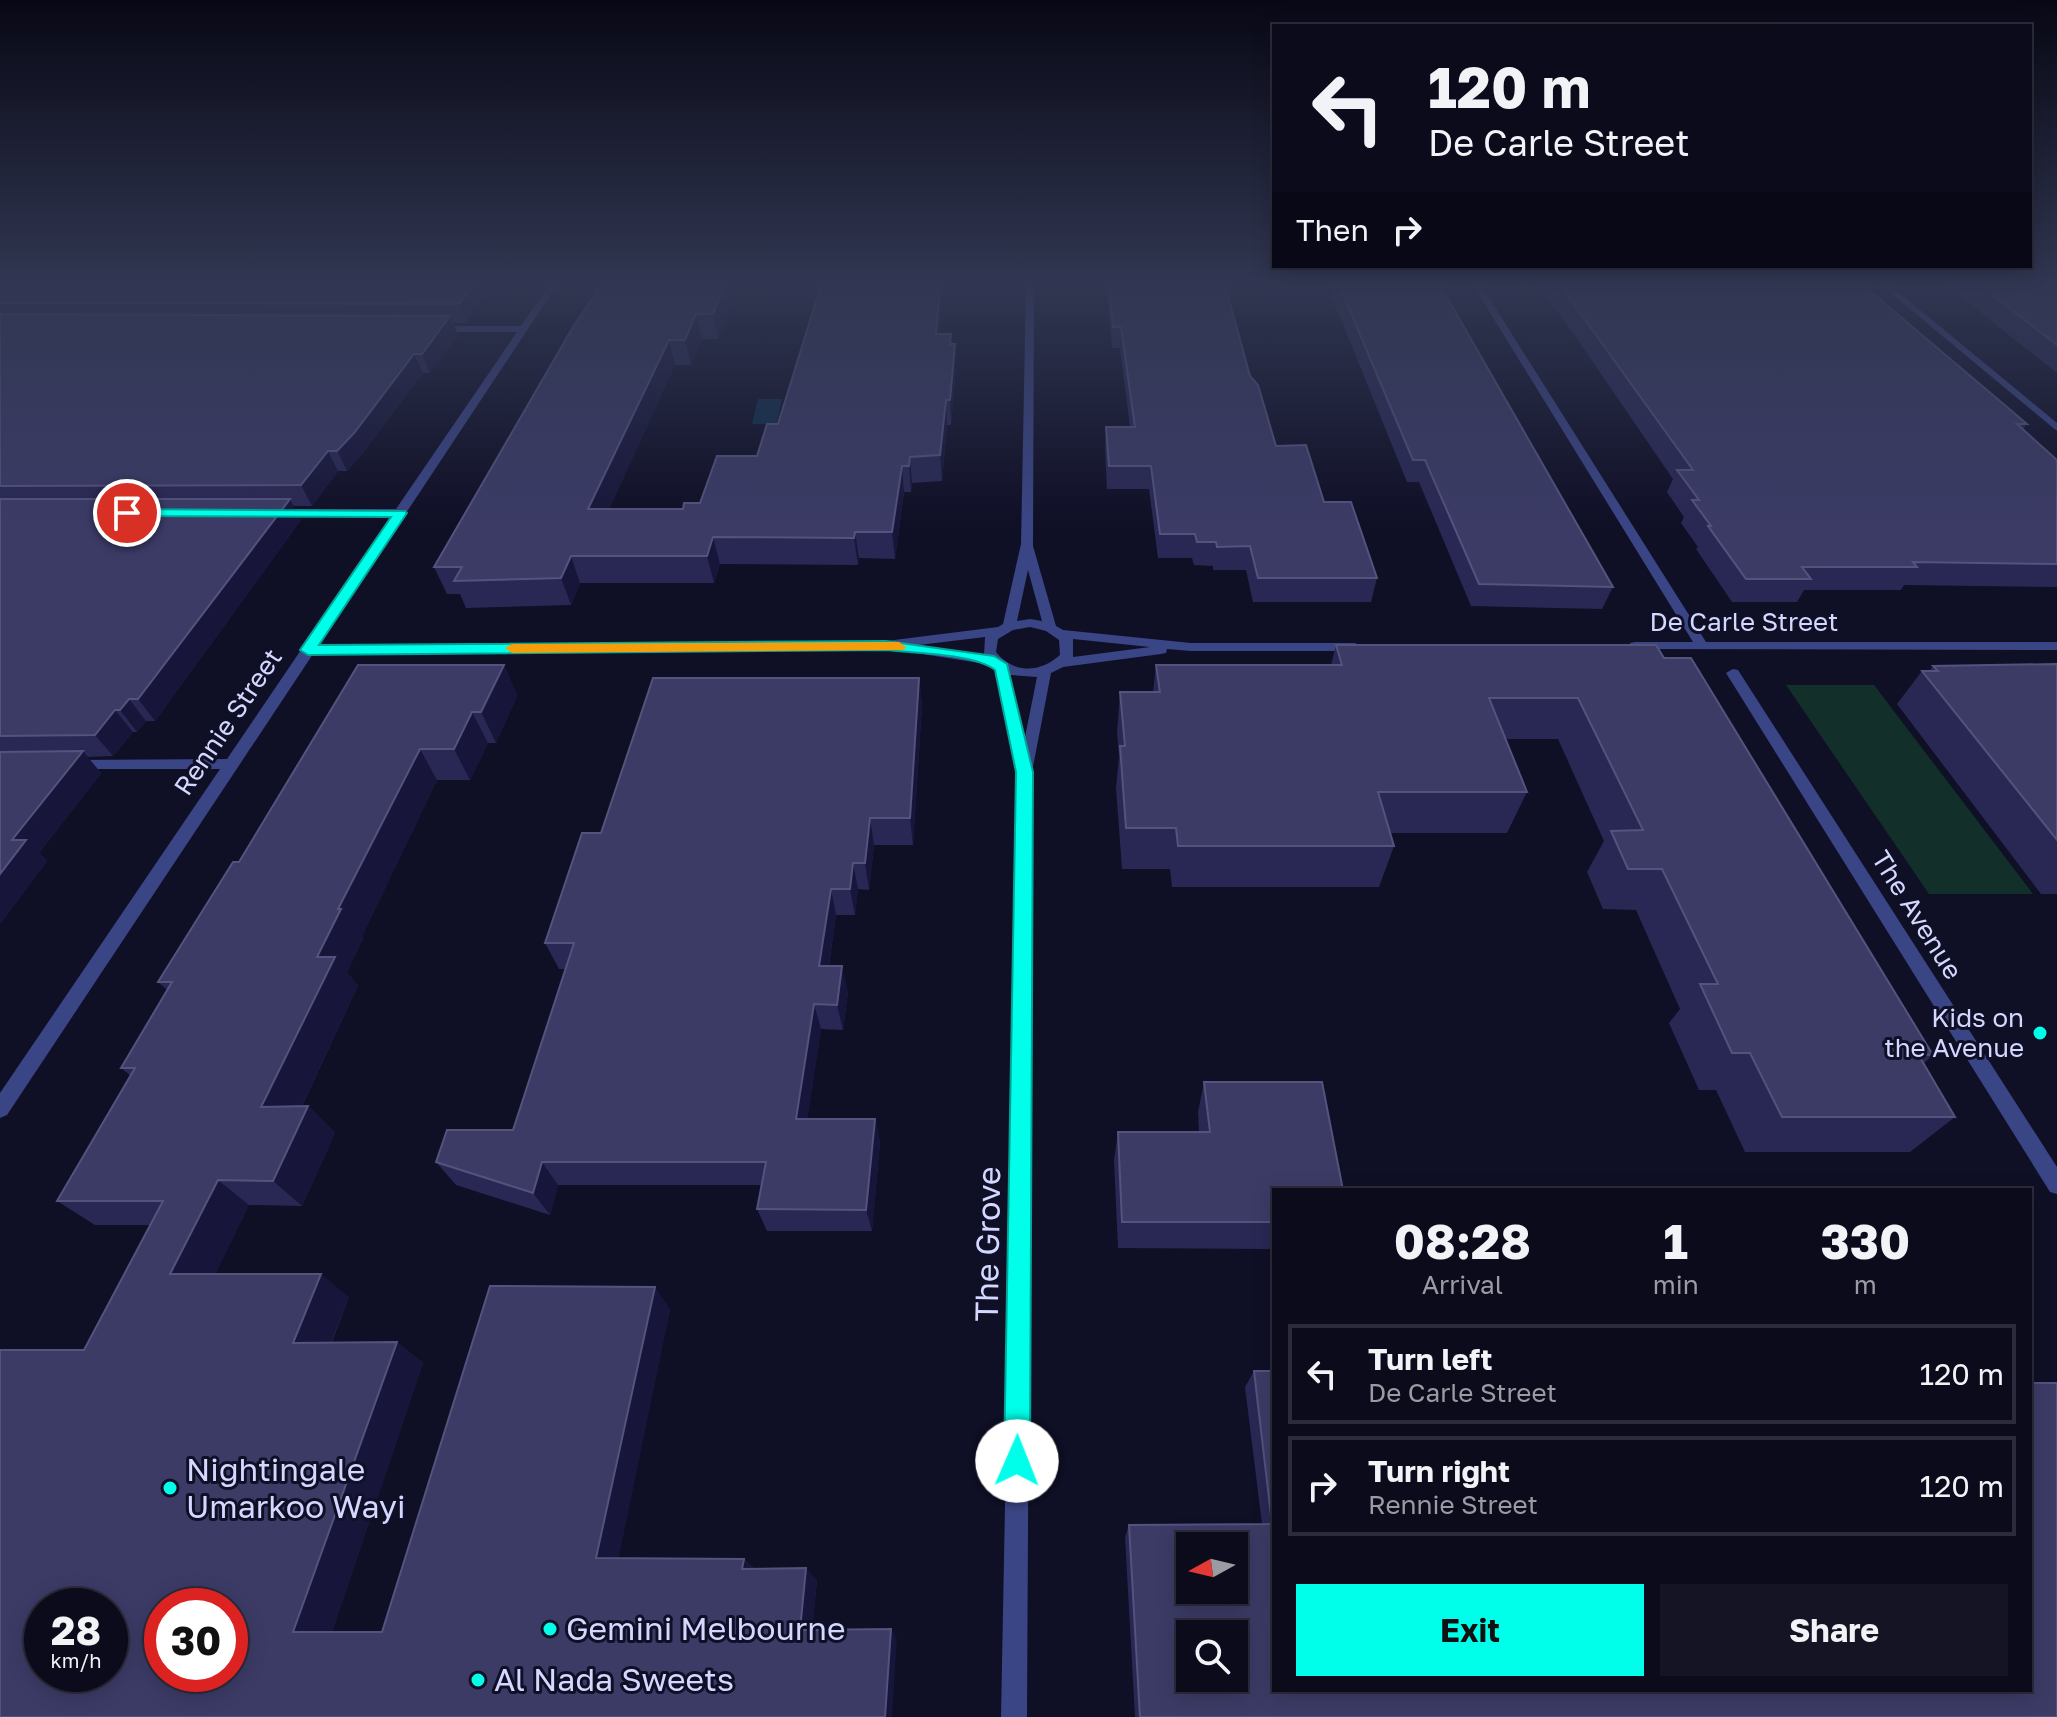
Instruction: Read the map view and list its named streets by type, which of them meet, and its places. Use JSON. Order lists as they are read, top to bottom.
{
  "streets": {
    "street": [
      "De Carle Street",
      "Rennie Street",
      "The Avenue",
      "The Grove"
    ]
  },
  "places": [
    "Kids on the Avenue",
    "Nightingale Umarkoo Wayi",
    "Gemini Melbourne",
    "Al Nada Sweets"
  ],
  "north": "left",
  "page": {
    "turn": ["120 m", "De Carle Street"],
    "then": "Then",
    "eta": [
      "08:28",
      "Arrival",
      "1",
      "min",
      "330",
      "m"
    ],
    "list": [
      {
        "name": "Turn left",
        "note": "De Carle Street",
        "value": "120 m"
      },
      {
        "name": "Turn right",
        "note": "Rennie Street",
        "value": "120 m"
      }
    ],
    "buttons": ["Exit", "Share"],
    "speed": "28 km/h",
    "limit": "30"
  }
}
